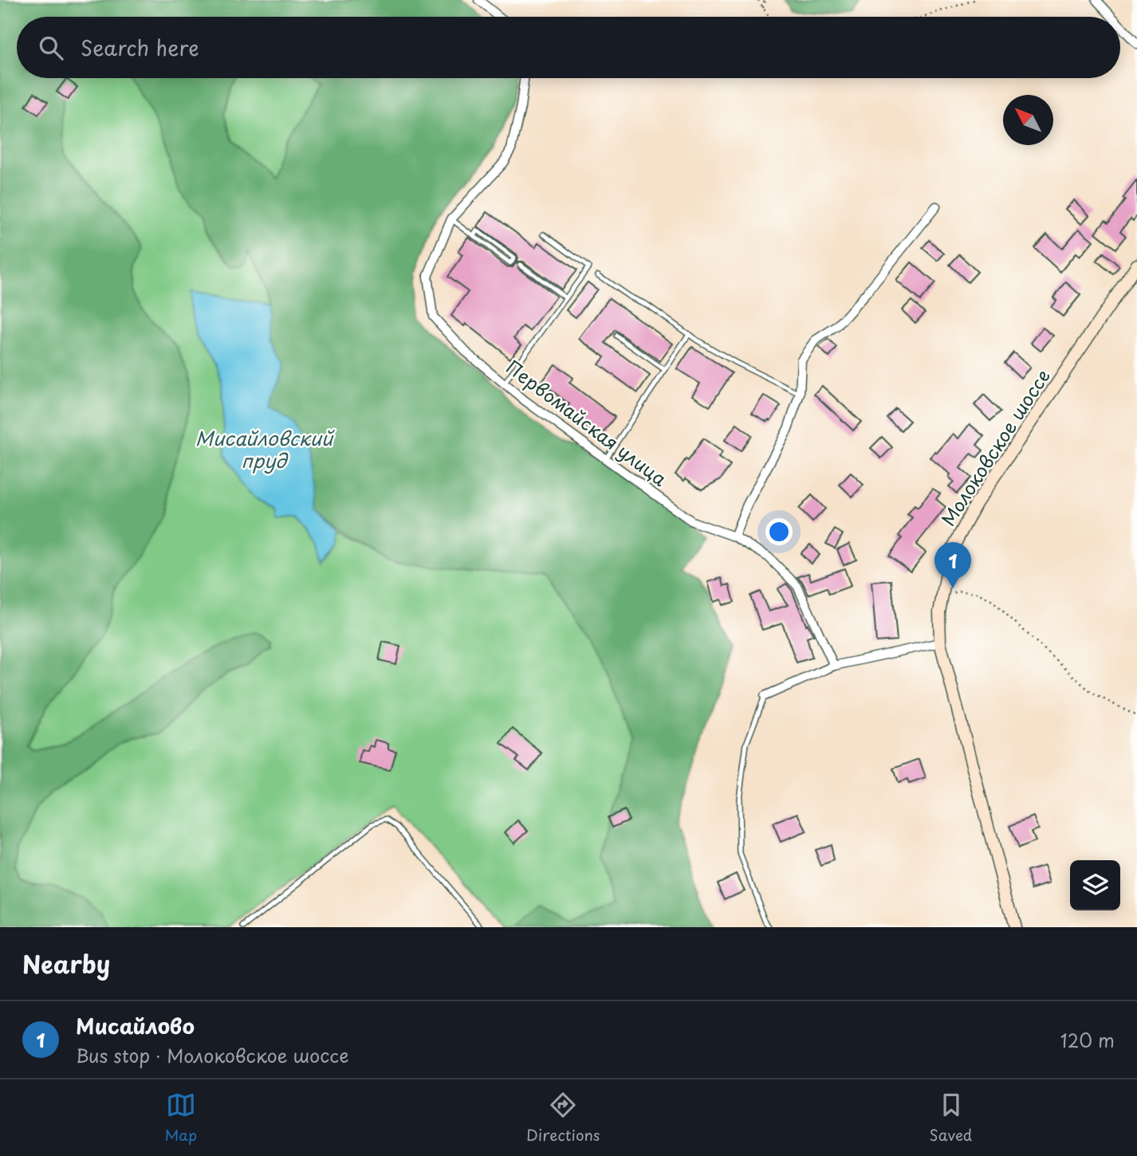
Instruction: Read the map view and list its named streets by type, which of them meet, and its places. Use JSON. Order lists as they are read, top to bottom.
{
  "streets": {
    "main road": ["Молоковское шоссе"],
    "street": ["Первомайская улица"]
  },
  "water": ["Мисайловский пруд"],
  "north": "top left",
  "page": {
    "search": "Search here",
    "pins": "1",
    "heading": "Nearby",
    "list": [
      {
        "mark": "1",
        "name": "Мисайлово",
        "note": "Bus stop · Молоковское шоссе",
        "value": "120 m"
      }
    ],
    "nav": ["Map", "Directions", "Saved"]
  }
}
